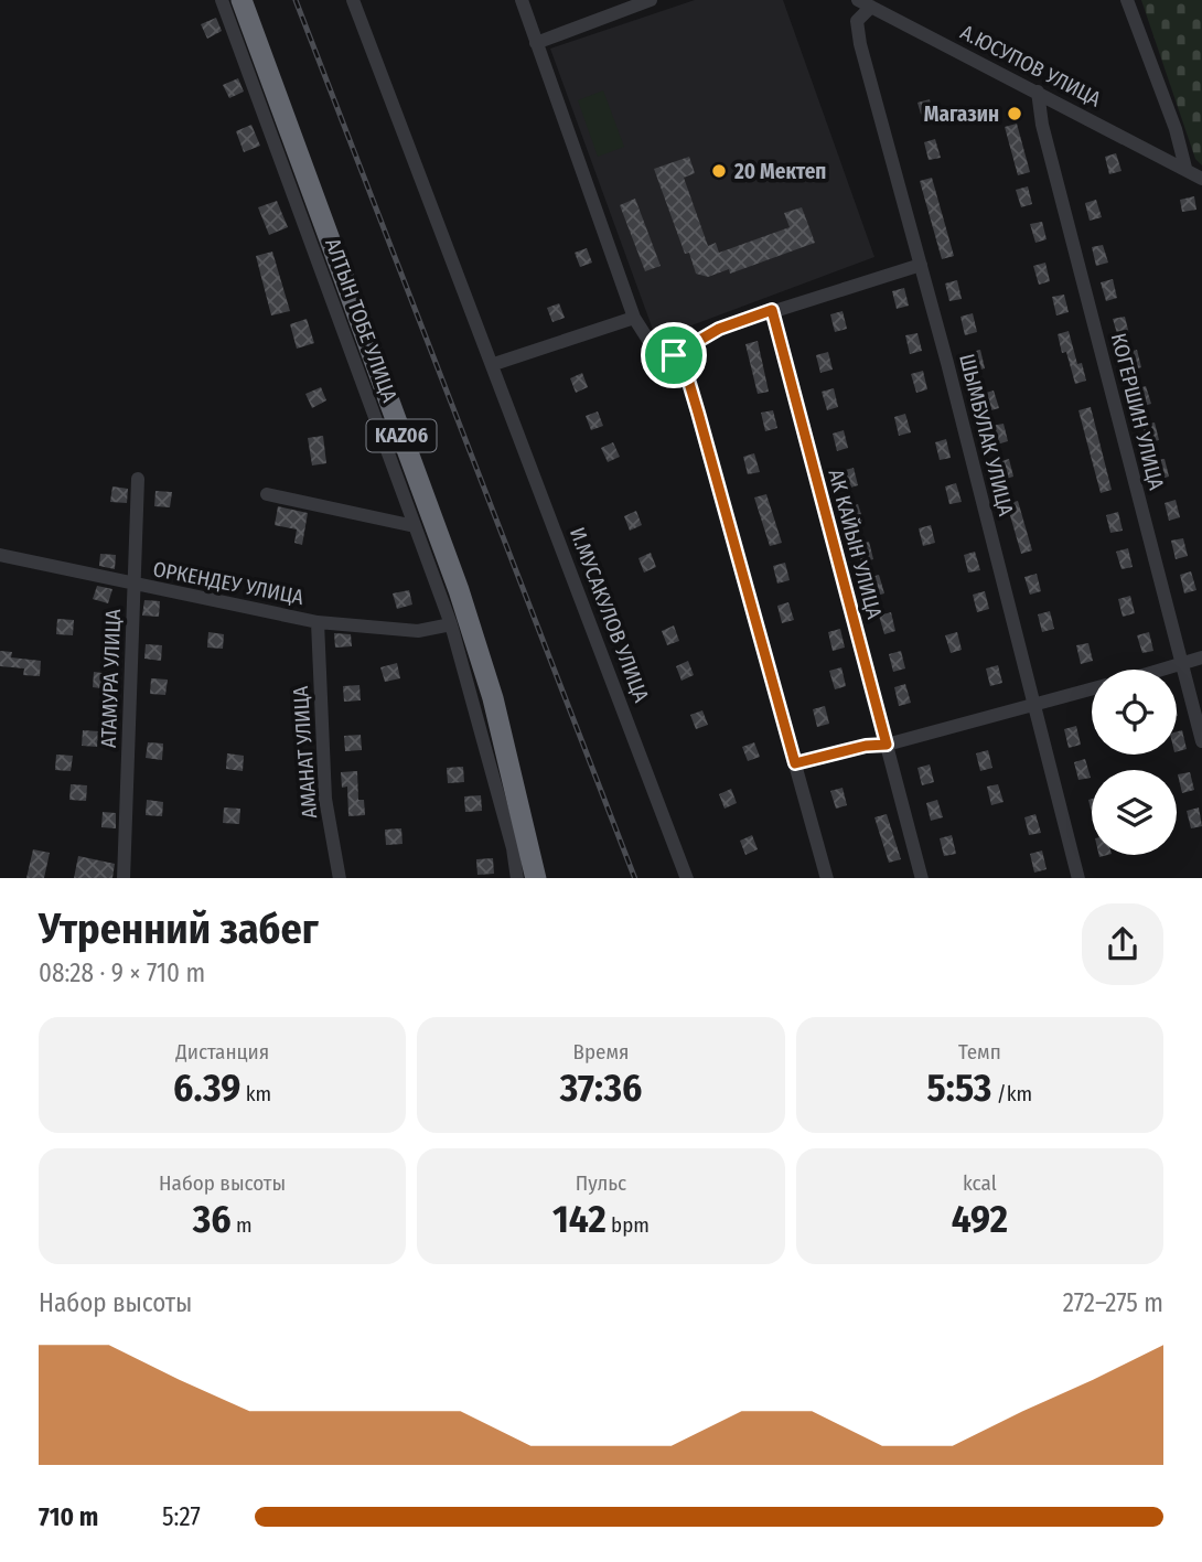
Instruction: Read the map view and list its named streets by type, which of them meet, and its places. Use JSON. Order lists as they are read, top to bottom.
{
  "streets": {
    "highway": ["KАZ06"],
    "street": [
      "А.ЮСУПОВ УЛИЦА",
      "АЛТЫН ТОБЕ УЛИЦА",
      "КОГЕРШИН УЛИЦА",
      "ШЫМБУЛАК УЛИЦА",
      "АК КАЙЫН УЛИЦА",
      "ОРКЕНДЕУ УЛИЦА",
      "И.МУСАКУЛОВ УЛИЦА",
      "АТАМУРА УЛИЦА",
      "АМАНАТ УЛИЦА"
    ]
  },
  "crossings": [
    ["А.ЮСУПОВ УЛИЦА", "КОГЕРШИН УЛИЦА"],
    ["А.ЮСУПОВ УЛИЦА", "ШЫМБУЛАК УЛИЦА"],
    ["АЛТЫН ТОБЕ УЛИЦА", "ОРКЕНДЕУ УЛИЦА"],
    ["ОРКЕНДЕУ УЛИЦА", "АТАМУРА УЛИЦА"],
    ["ОРКЕНДЕУ УЛИЦА", "АМАНАТ УЛИЦА"]
  ],
  "places": ["Магазин", "20 Мектеп"],
  "page": {
    "heading": ["Утренний забег", "08:28 · 9 × 710 m"],
    "stats": [
      ["Дистанция", "6.39 km"],
      ["Время", "37:36"],
      ["Темп", "5:53 /km"],
      ["Набор высоты", "36 m"],
      ["Пульс", "142 bpm"],
      ["kcal", "492"]
    ],
    "chart": ["Набор высоты", "272–275 m"],
    "list": [
      {
        "name": "710 m",
        "note": "5:27"
      }
    ]
  }
}
